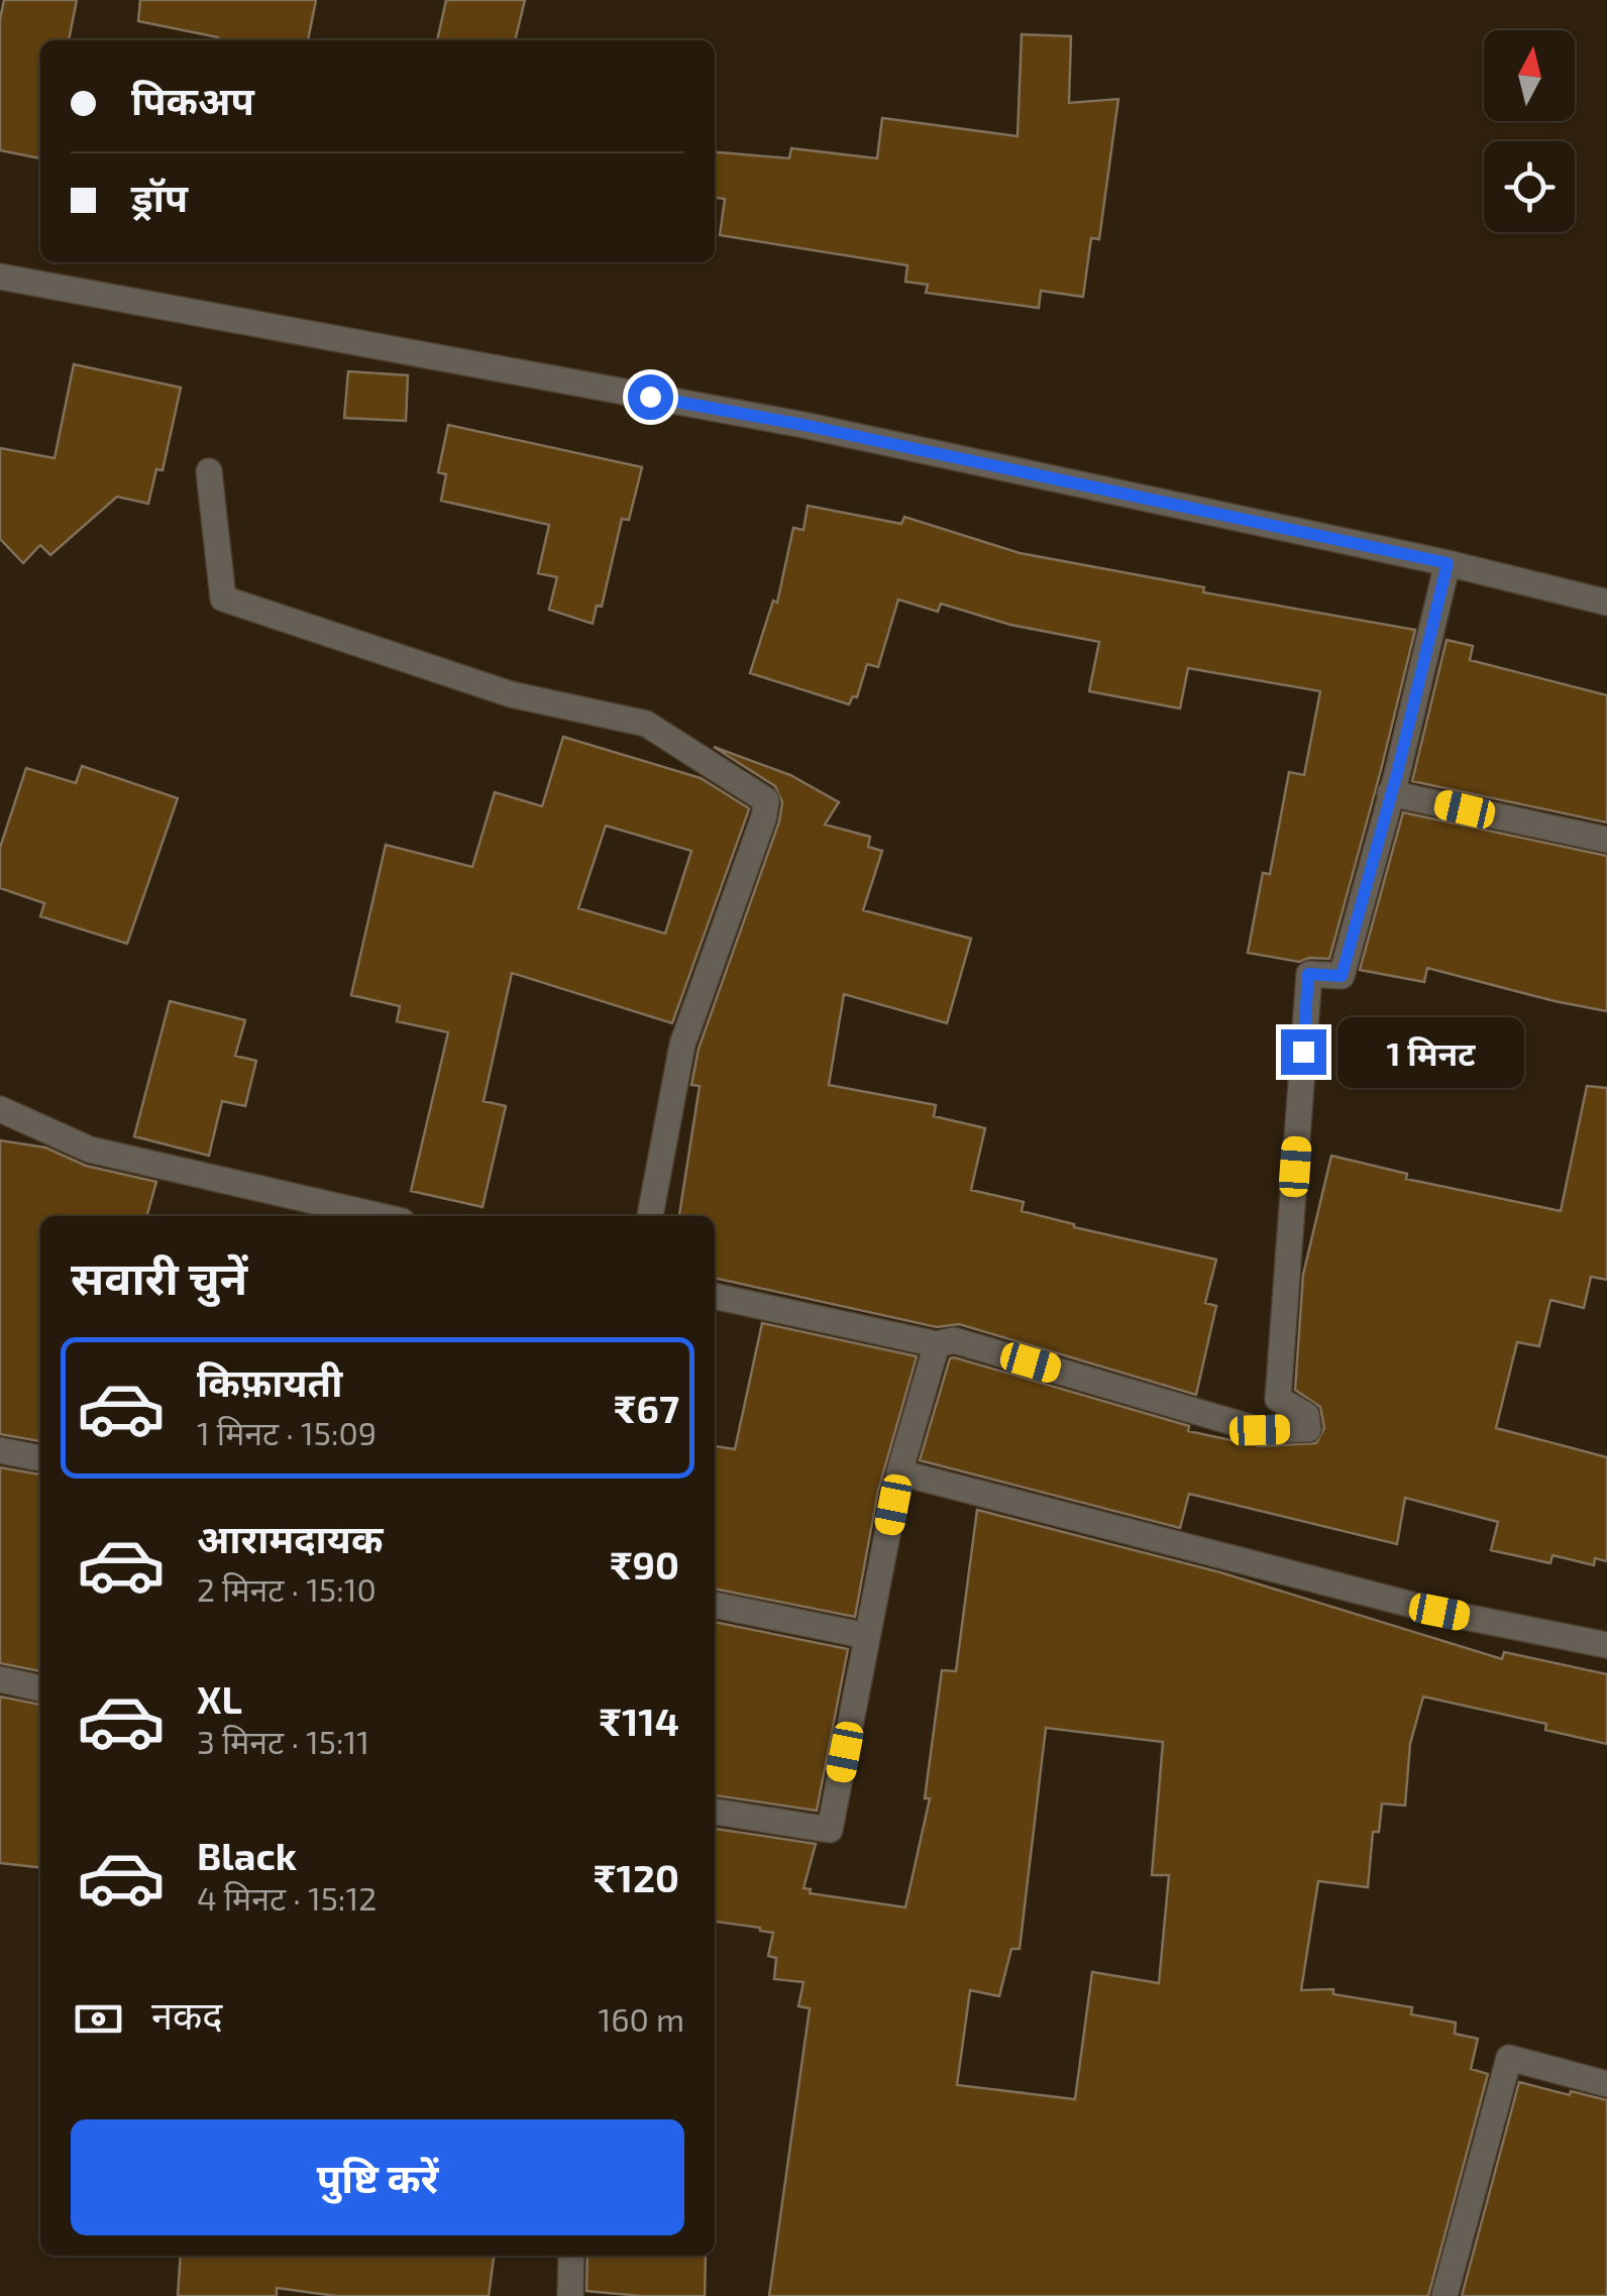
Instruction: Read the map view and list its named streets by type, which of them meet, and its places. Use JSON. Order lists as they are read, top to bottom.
{
  "north": "top",
  "page": {
    "banner": ["पिकअप", "ड्रॉप"],
    "bubble": "1 मिनट",
    "heading": "सवारी चुनें",
    "list": [
      {
        "name": "किफ़ायती",
        "note": "1 मिनट · 15:09",
        "value": "₹67"
      },
      {
        "name": "आरामदायक",
        "note": "2 मिनट · 15:10",
        "value": "₹90"
      },
      {
        "name": "XL",
        "note": "3 मिनट · 15:11",
        "value": "₹114"
      },
      {
        "name": "Black",
        "note": "4 मिनट · 15:12",
        "value": "₹120"
      }
    ],
    "pay": ["नकद", "160 m"],
    "buttons": "पुष्टि करें"
  }
}
